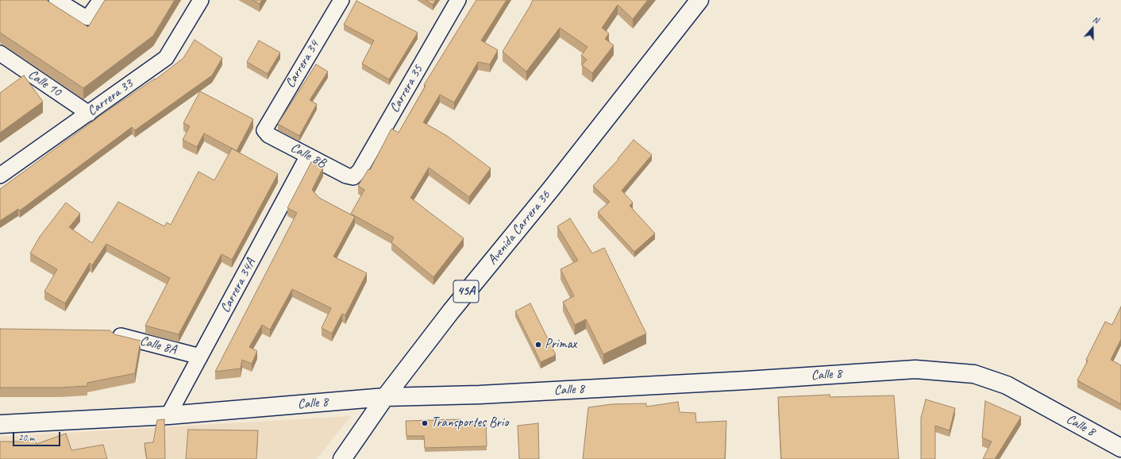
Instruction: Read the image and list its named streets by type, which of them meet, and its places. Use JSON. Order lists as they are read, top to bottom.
{
  "streets": {
    "main road": ["Avenida Carrera 36", "45A", "Calle 8"],
    "street": [
      "Carrera 34",
      "Calle 10",
      "Carrera 35",
      "Carrera 33",
      "Calle 8B",
      "Carrera 34A",
      "Calle 8A"
    ]
  },
  "crossings": [
    ["Carrera 34", "Calle 8B"],
    ["Calle 10", "Carrera 33"],
    ["Carrera 35", "Calle 8B"],
    ["Calle 8B", "Carrera 34A"],
    ["Avenida Carrera 36", "Calle 8"],
    ["Carrera 34A", "Calle 8A"],
    ["Carrera 34A", "Calle 8"]
  ],
  "places": ["Primax", "Transportes Brio"],
  "scale_bar": "20 m",
  "north": "top"
}
